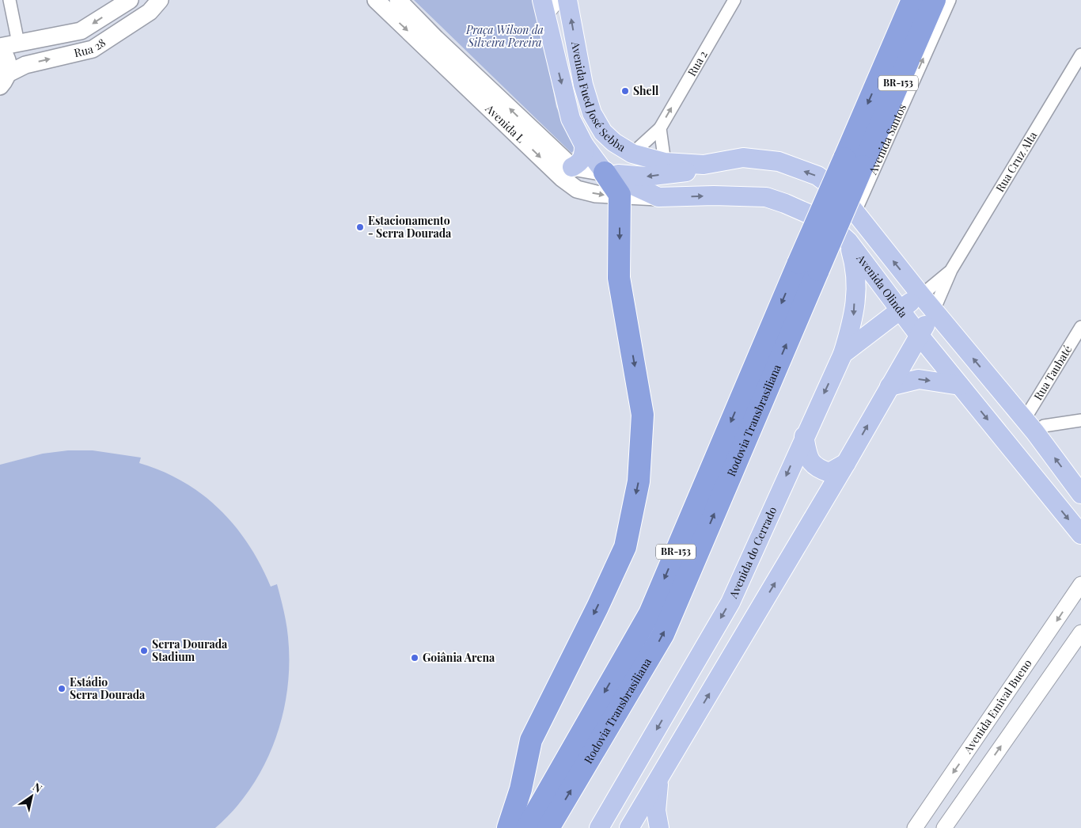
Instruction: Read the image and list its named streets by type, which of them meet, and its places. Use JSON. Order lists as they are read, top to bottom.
{
  "streets": {
    "highway": ["BR-153", "Rodovia Transbrasiliana"],
    "main road": [
      "Rua 28",
      "Avenida Fued José Sebba",
      "Avenida L",
      "Avenida Olinda",
      "Avenida do Cerrado"
    ],
    "street": [
      "Rua 2",
      "Avenida Santos",
      "Rua Cruz Alta",
      "Rua Taubaté",
      "Avenida Emival Bueno"
    ]
  },
  "crossings": [
    ["Rua 2", "Avenida Fued José Sebba"],
    ["Avenida L", "Avenida Olinda"],
    ["Rua Cruz Alta", "Avenida do Cerrado"],
    ["Avenida Olinda", "Avenida do Cerrado"]
  ],
  "one_way": ["Rua 2", "Avenida Santos"],
  "parks": ["Praça Wilson da Silveira Pereira"],
  "places": [
    "Shell",
    "Estacionamento - Serra Dourada",
    "Serra Dourada Stadium",
    "Goiânia Arena",
    "Estádio Serra Dourada"
  ],
  "north": "top right"
}
